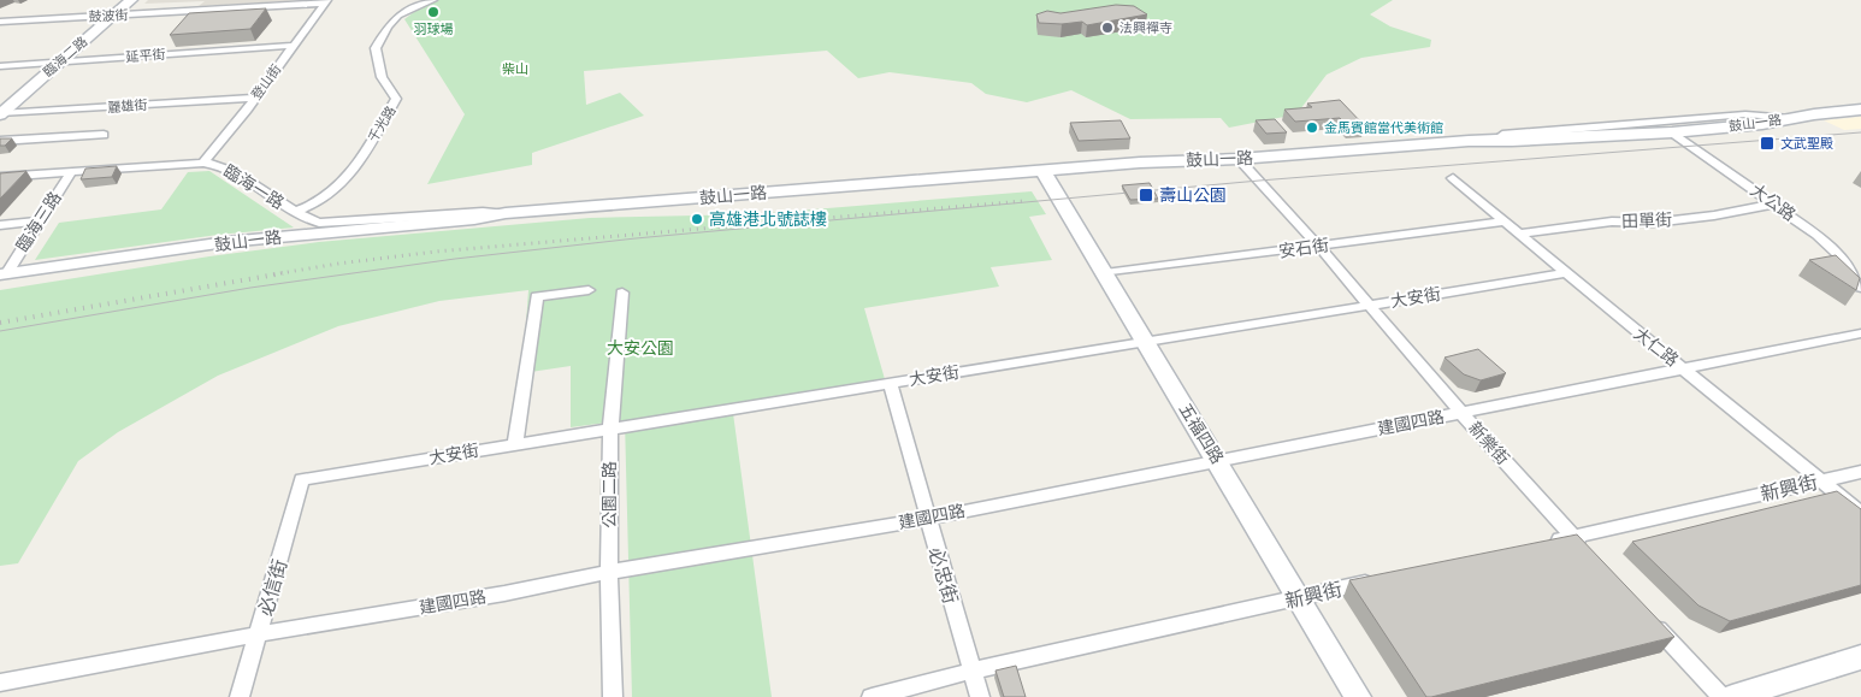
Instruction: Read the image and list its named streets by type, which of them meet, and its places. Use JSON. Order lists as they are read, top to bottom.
{
  "streets": {
    "street": [
      "鼓波街",
      "延平街",
      "臨海二路",
      "登山街",
      "麗雄街",
      "鼓山一路",
      "千光路",
      "臨海一路",
      "大公路",
      "田單街",
      "臨海三路",
      "安石街",
      "大安街",
      "大仁路",
      "建國四路",
      "五福四路",
      "新樂街",
      "新興街",
      "公園二路",
      "必忠街",
      "必信街"
    ]
  },
  "crossings": [
    ["鼓波街", "臨海二路"],
    ["鼓波街", "登山街"],
    ["延平街", "臨海二路"],
    ["延平街", "登山街"],
    ["臨海二路", "麗雄街"],
    ["登山街", "麗雄街"],
    ["登山街", "臨海一路"],
    ["鼓山一路", "臨海一路"],
    ["鼓山一路", "大公路"],
    ["鼓山一路", "臨海三路"],
    ["鼓山一路", "五福四路"],
    ["鼓山一路", "新樂街"],
    ["千光路", "臨海一路"],
    ["臨海一路", "臨海三路"],
    ["大公路", "田單街"],
    ["田單街", "大仁路"],
    ["安石街", "大仁路"],
    ["安石街", "五福四路"],
    ["安石街", "新樂街"],
    ["大安街", "大仁路"],
    ["大安街", "五福四路"],
    ["大安街", "新樂街"],
    ["大安街", "公園二路"],
    ["大安街", "必忠街"],
    ["大安街", "必信街"],
    ["大仁路", "建國四路"],
    ["大仁路", "新興街"],
    ["建國四路", "五福四路"],
    ["建國四路", "新樂街"],
    ["建國四路", "公園二路"],
    ["建國四路", "必忠街"],
    ["建國四路", "必信街"],
    ["五福四路", "新興街"],
    ["新樂街", "新興街"],
    ["新興街", "必忠街"]
  ],
  "parks": ["柴山", "大安公園"],
  "places": {
    "other": [
      "羽球場",
      "法興禪寺",
      "金馬賓館當代美術館",
      "高雄港北號誌樓"
    ],
    "transit": ["文武聖殿", "壽山公園"]
  }
}
